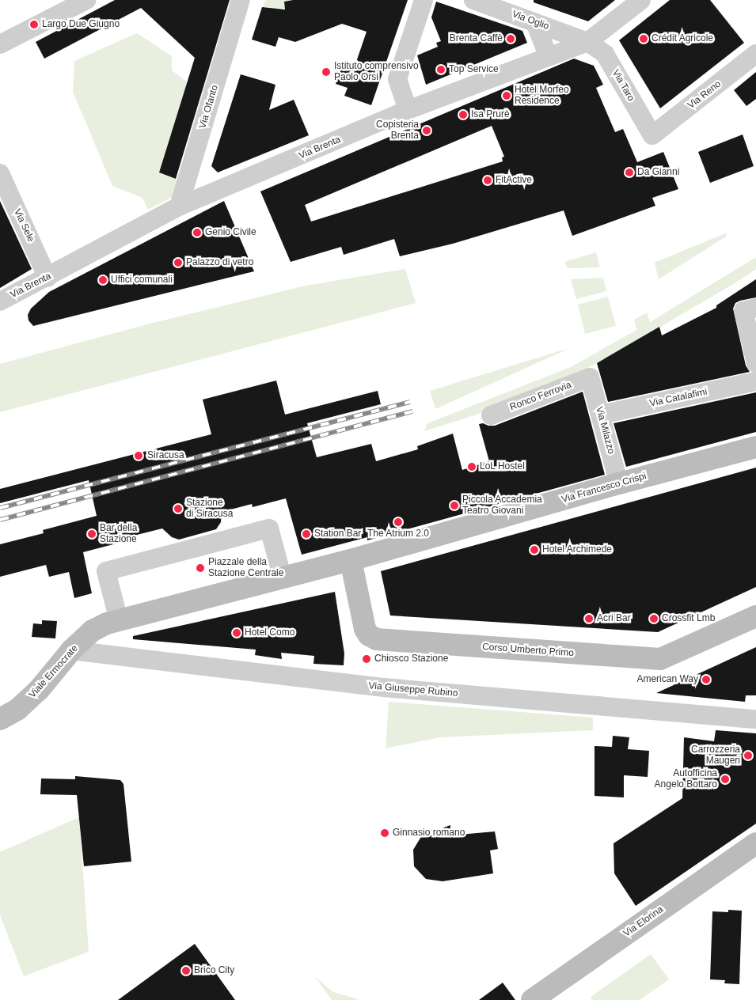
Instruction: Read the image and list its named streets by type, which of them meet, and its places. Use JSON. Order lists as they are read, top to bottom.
{
  "streets": {
    "main road": [
      "Via Francesco Crispi",
      "Corso Umberto Primo",
      "Viale Ermocrate",
      "Via Elorina"
    ],
    "street": [
      "Via Oglio",
      "Via Taro",
      "Via Reno",
      "Via Ofanto",
      "Via Brenta",
      "Via Sele",
      "Ronco Ferrovia",
      "Via Catalafimi",
      "Via Milazzo",
      "Via Giuseppe Rubino"
    ]
  },
  "crossings": [
    ["Via Oglio", "Via Taro"],
    ["Via Oglio", "Via Brenta"],
    ["Via Taro", "Via Reno"],
    ["Via Taro", "Via Brenta"],
    ["Via Ofanto", "Via Brenta"],
    ["Via Brenta", "Via Sele"],
    ["Ronco Ferrovia", "Via Milazzo"],
    ["Via Catalafimi", "Via Milazzo"],
    ["Via Milazzo", "Via Francesco Crispi"],
    ["Via Francesco Crispi", "Corso Umberto Primo"],
    ["Via Francesco Crispi", "Viale Ermocrate"],
    ["Viale Ermocrate", "Via Giuseppe Rubino"]
  ],
  "places": [
    "Largo Due Giugno",
    "Brenta Caffè",
    "Crédit Agricole",
    "Top Service",
    "Istituto comprensivo Paolo Orsi",
    "Hotel Morfeo Residence",
    "Isa Prurè",
    "Copisteria Brenta",
    "Da Gianni",
    "FitActive",
    "Genio Civile",
    "Palazzo di vetro",
    "Uffici comunali",
    "Siracusa",
    "LoL Hostel",
    "Piccola Accademia Teatro Giovani",
    "Stazione di Siracusa",
    "The Atrium 2.0",
    "Bar della Stazione",
    "Station Bar",
    "Hotel Archimede",
    "Piazzale della Stazione Centrale",
    "Acri Bar",
    "Crossfit Lmb",
    "Hotel Como",
    "Chiosco Stazione",
    "American Way",
    "Carrozzeria Maugeri",
    "Autofficina Angelo Bottaro",
    "Ginnasio romano",
    "Brico City"
  ]
}
